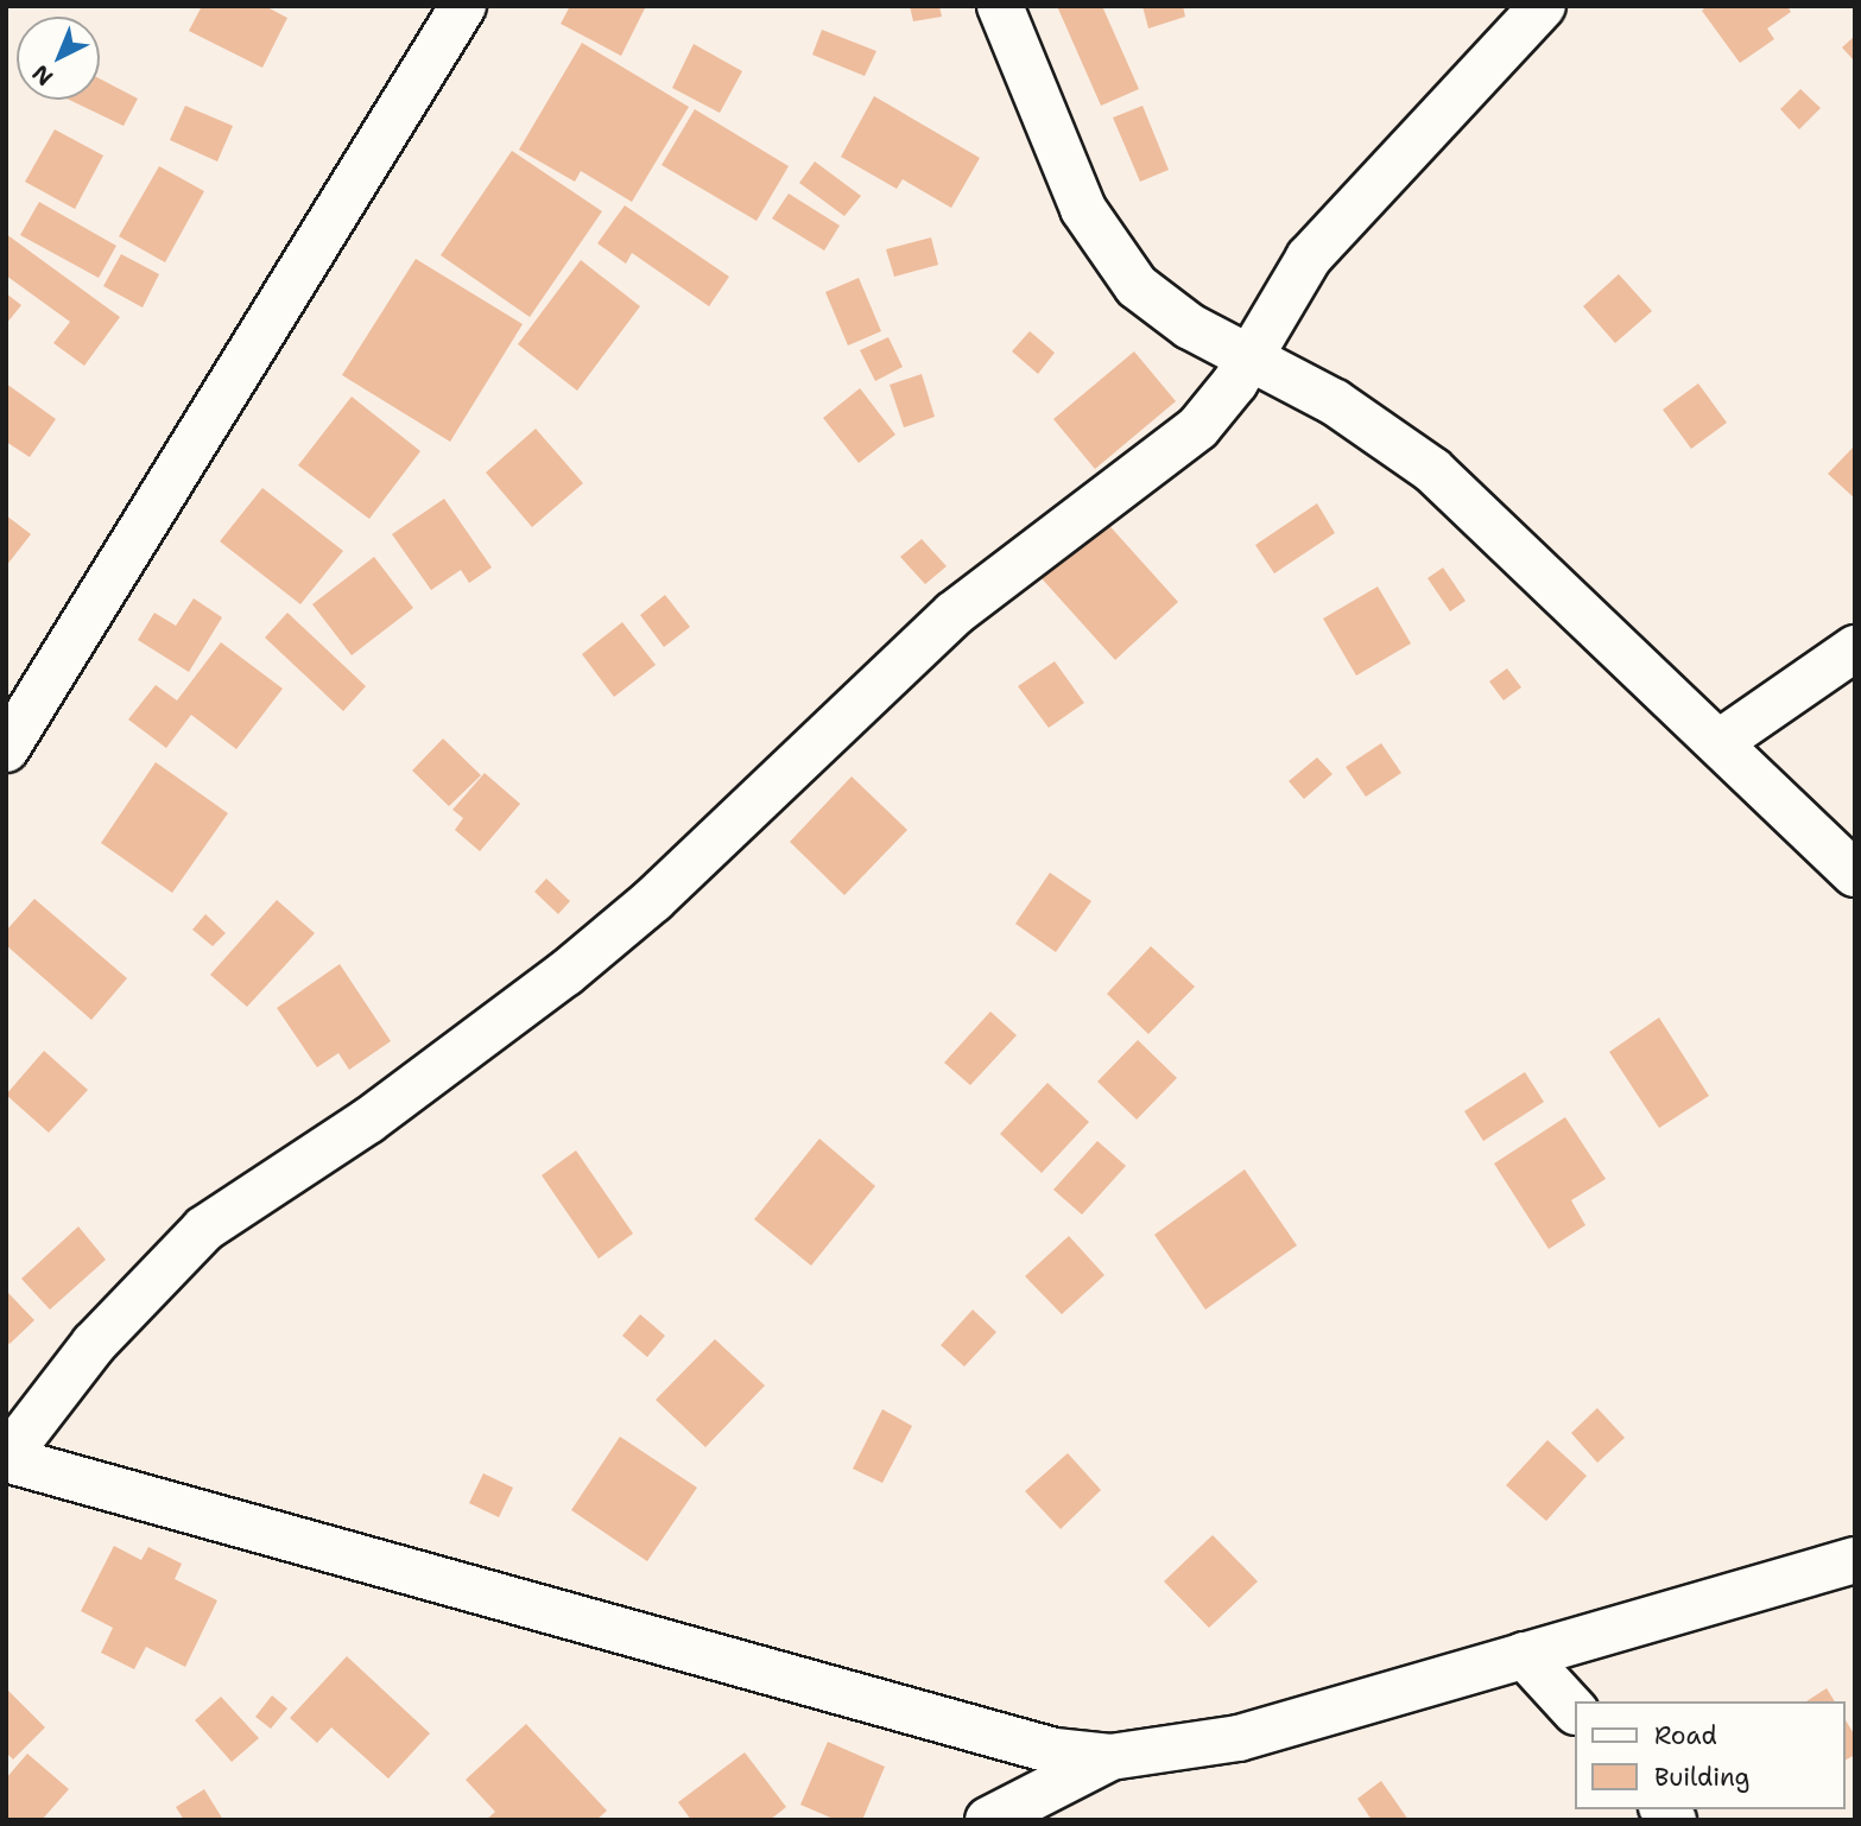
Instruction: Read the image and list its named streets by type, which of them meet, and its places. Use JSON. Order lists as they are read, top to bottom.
{
  "legend": ["Road", "Building"],
  "north": "bottom left"
}
